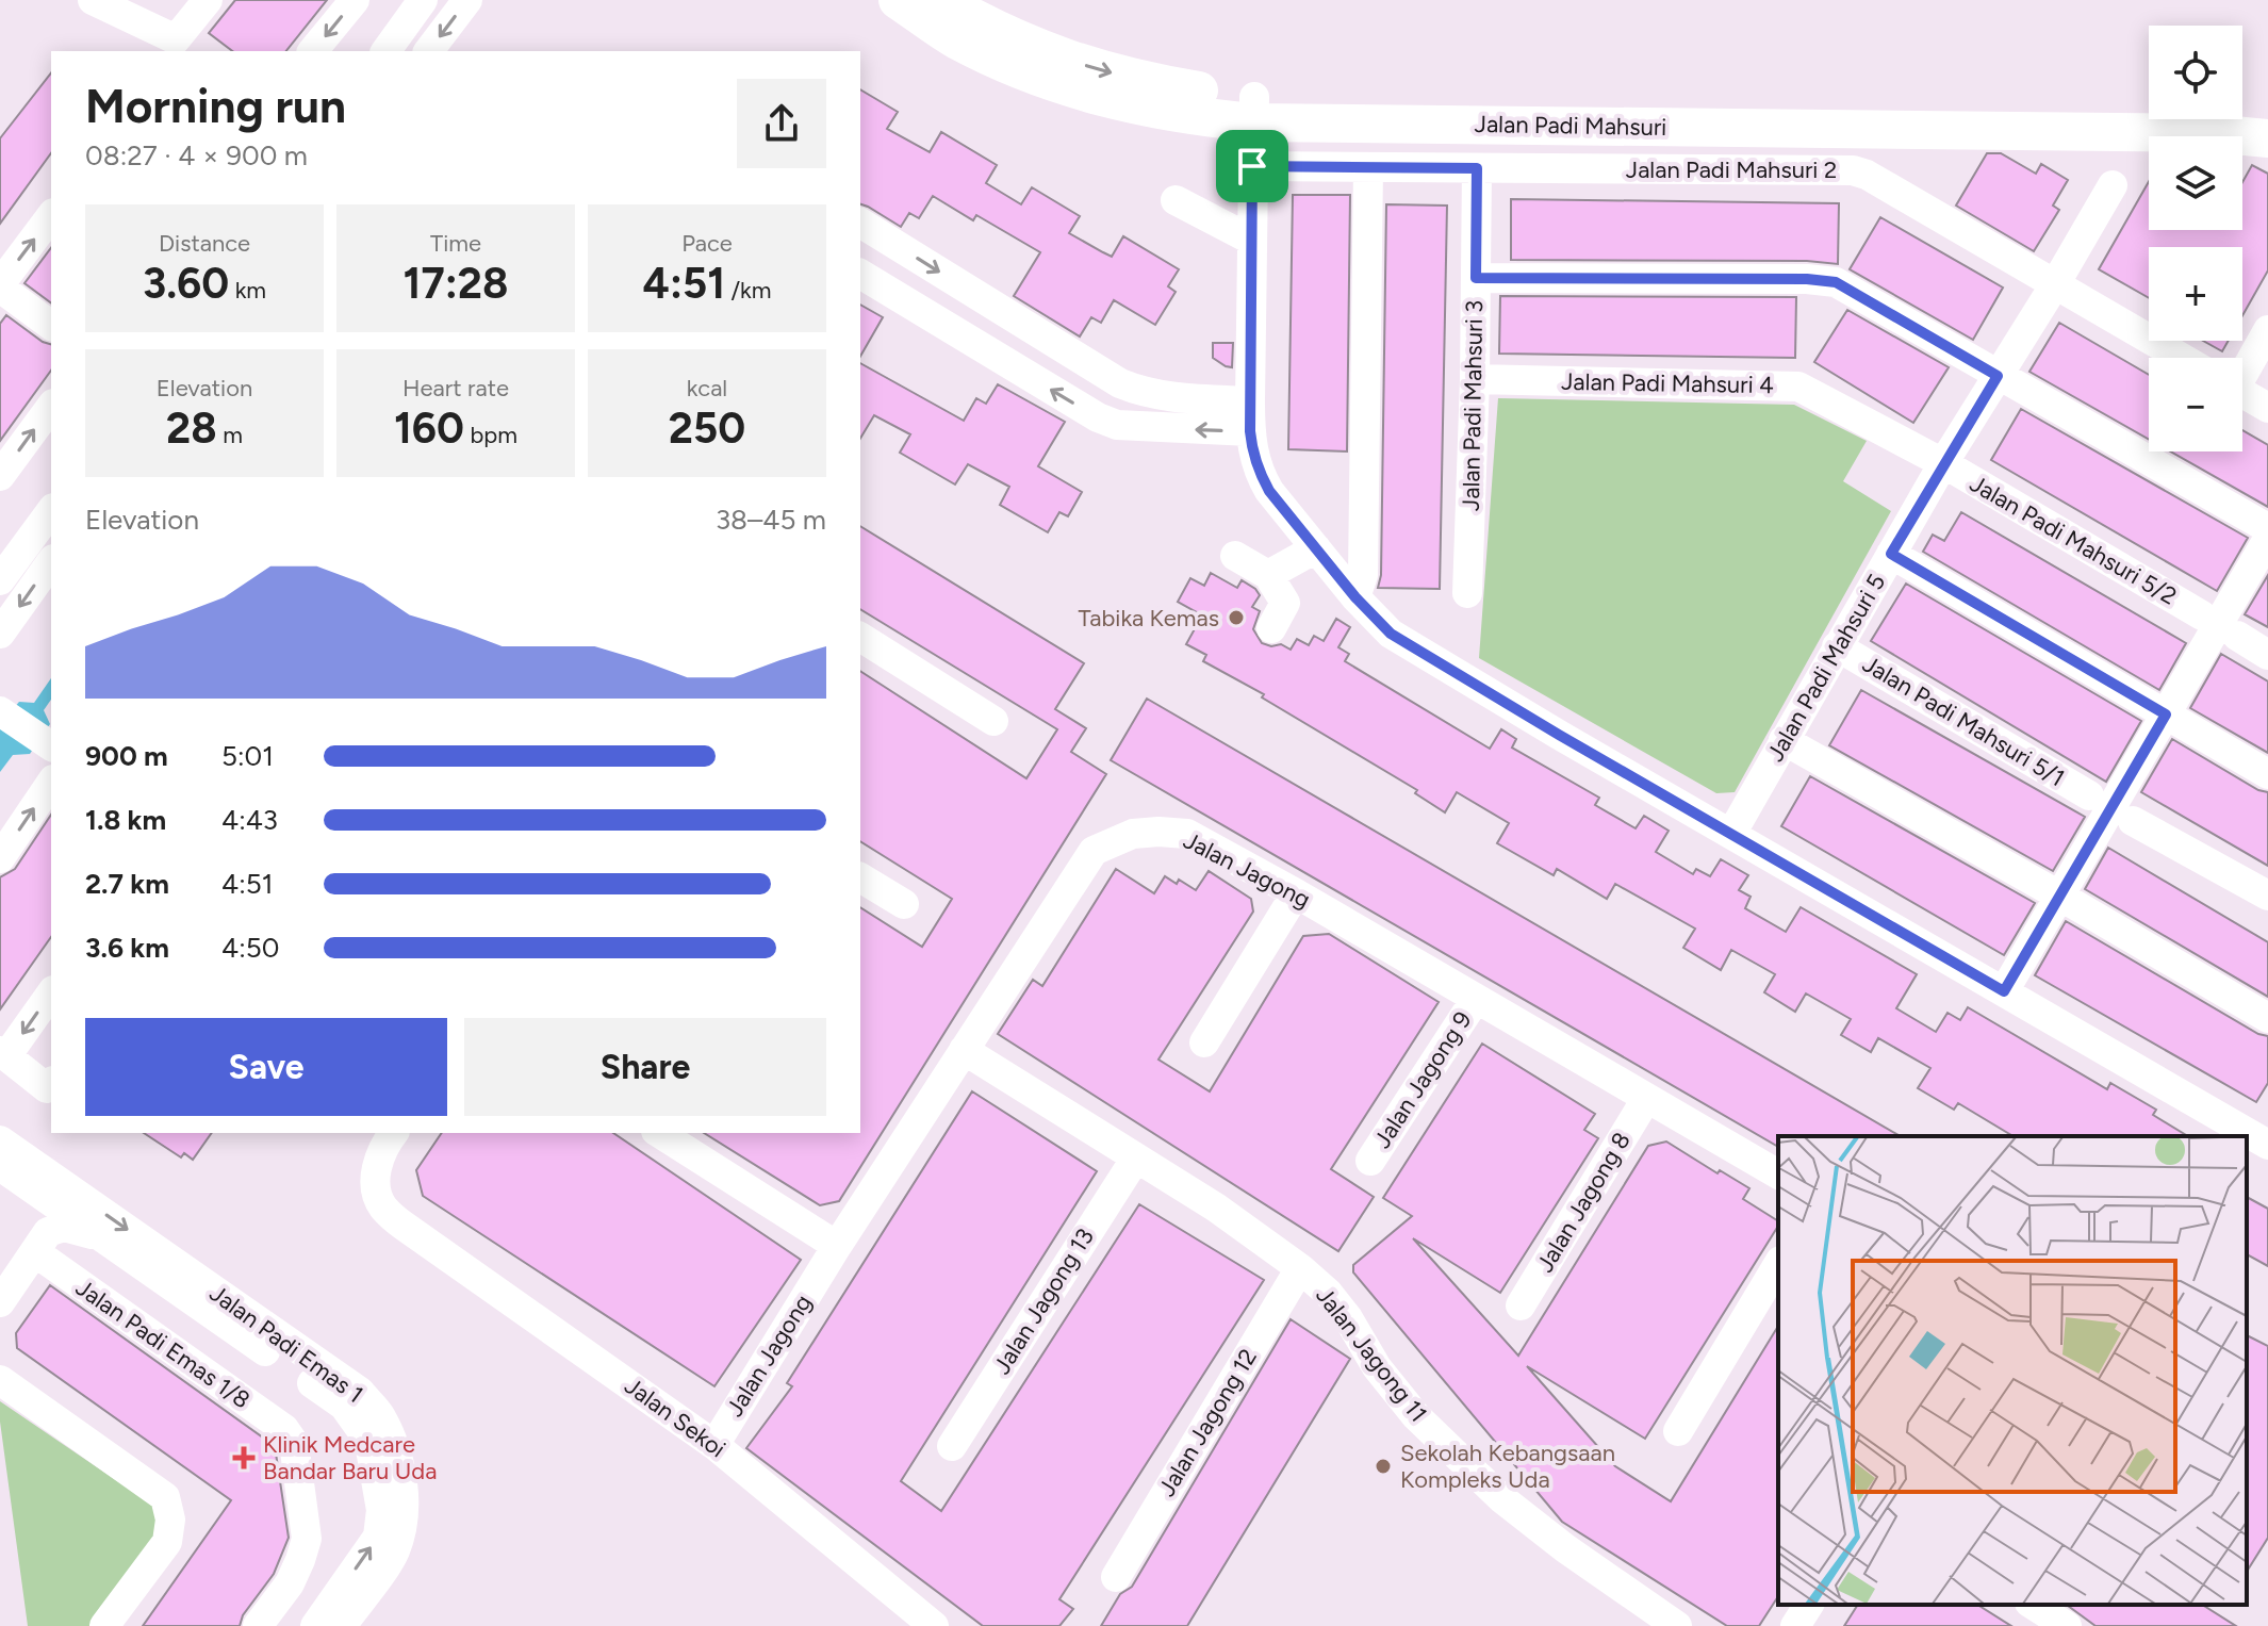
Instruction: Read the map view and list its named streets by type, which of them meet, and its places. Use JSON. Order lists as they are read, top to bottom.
{
  "streets": {
    "main road": ["Jalan Padi Mahsuri"],
    "street": [
      "Jalan Padi Mahsuri 2",
      "Jalan Padi Mahsuri 4",
      "Jalan Padi Mahsuri 3",
      "Jalan Padi Mahsuri 5/2",
      "Jalan Padi Mahsuri 5",
      "Jalan Padi Mahsuri 5/1",
      "Jalan Jagong",
      "Jalan Jagong 9",
      "Jalan Jagong 8",
      "Jalan Jagong 13",
      "Jalan Padi Emas 1/8",
      "Jalan Padi Emas 1",
      "Jalan Jagong 11",
      "Jalan Sekoi",
      "Jalan Jagong 12"
    ]
  },
  "crossings": [
    ["Jalan Padi Mahsuri 2", "Jalan Padi Mahsuri 3"],
    ["Jalan Padi Mahsuri 2", "Jalan Padi Mahsuri 5"],
    ["Jalan Padi Mahsuri 4", "Jalan Padi Mahsuri 3"],
    ["Jalan Padi Mahsuri 4", "Jalan Padi Mahsuri 5/2"],
    ["Jalan Padi Mahsuri 4", "Jalan Padi Mahsuri 5"],
    ["Jalan Padi Mahsuri 5/2", "Jalan Padi Mahsuri 5"],
    ["Jalan Padi Mahsuri 5", "Jalan Padi Mahsuri 5/1"],
    ["Jalan Jagong", "Jalan Jagong 9"],
    ["Jalan Jagong", "Jalan Jagong 8"],
    ["Jalan Jagong", "Jalan Jagong 11"],
    ["Jalan Jagong", "Jalan Sekoi"],
    ["Jalan Jagong 13", "Jalan Jagong 11"],
    ["Jalan Jagong 11", "Jalan Jagong 12"]
  ],
  "places": {
    "other": ["Tabika Kemas", "Sekolah Kebangsaan Kompleks Uda"],
    "health": ["Klinik Medcare Bandar Baru Uda"]
  },
  "page": {
    "map_buttons": ["+", "−"],
    "heading": ["Morning run", "08:27 · 4 × 900 m"],
    "stats": [
      ["Distance", "3.60 km"],
      ["Time", "17:28"],
      ["Pace", "4:51 /km"],
      ["Elevation", "28 m"],
      ["Heart rate", "160 bpm"],
      ["kcal", "250"]
    ],
    "chart": ["Elevation", "38–45 m"],
    "list": [
      {
        "name": "900 m",
        "note": "5:01"
      },
      {
        "name": "1.8 km",
        "note": "4:43"
      },
      {
        "name": "2.7 km",
        "note": "4:51"
      },
      {
        "name": "3.6 km",
        "note": "4:50"
      }
    ],
    "buttons": ["Save", "Share"]
  }
}
